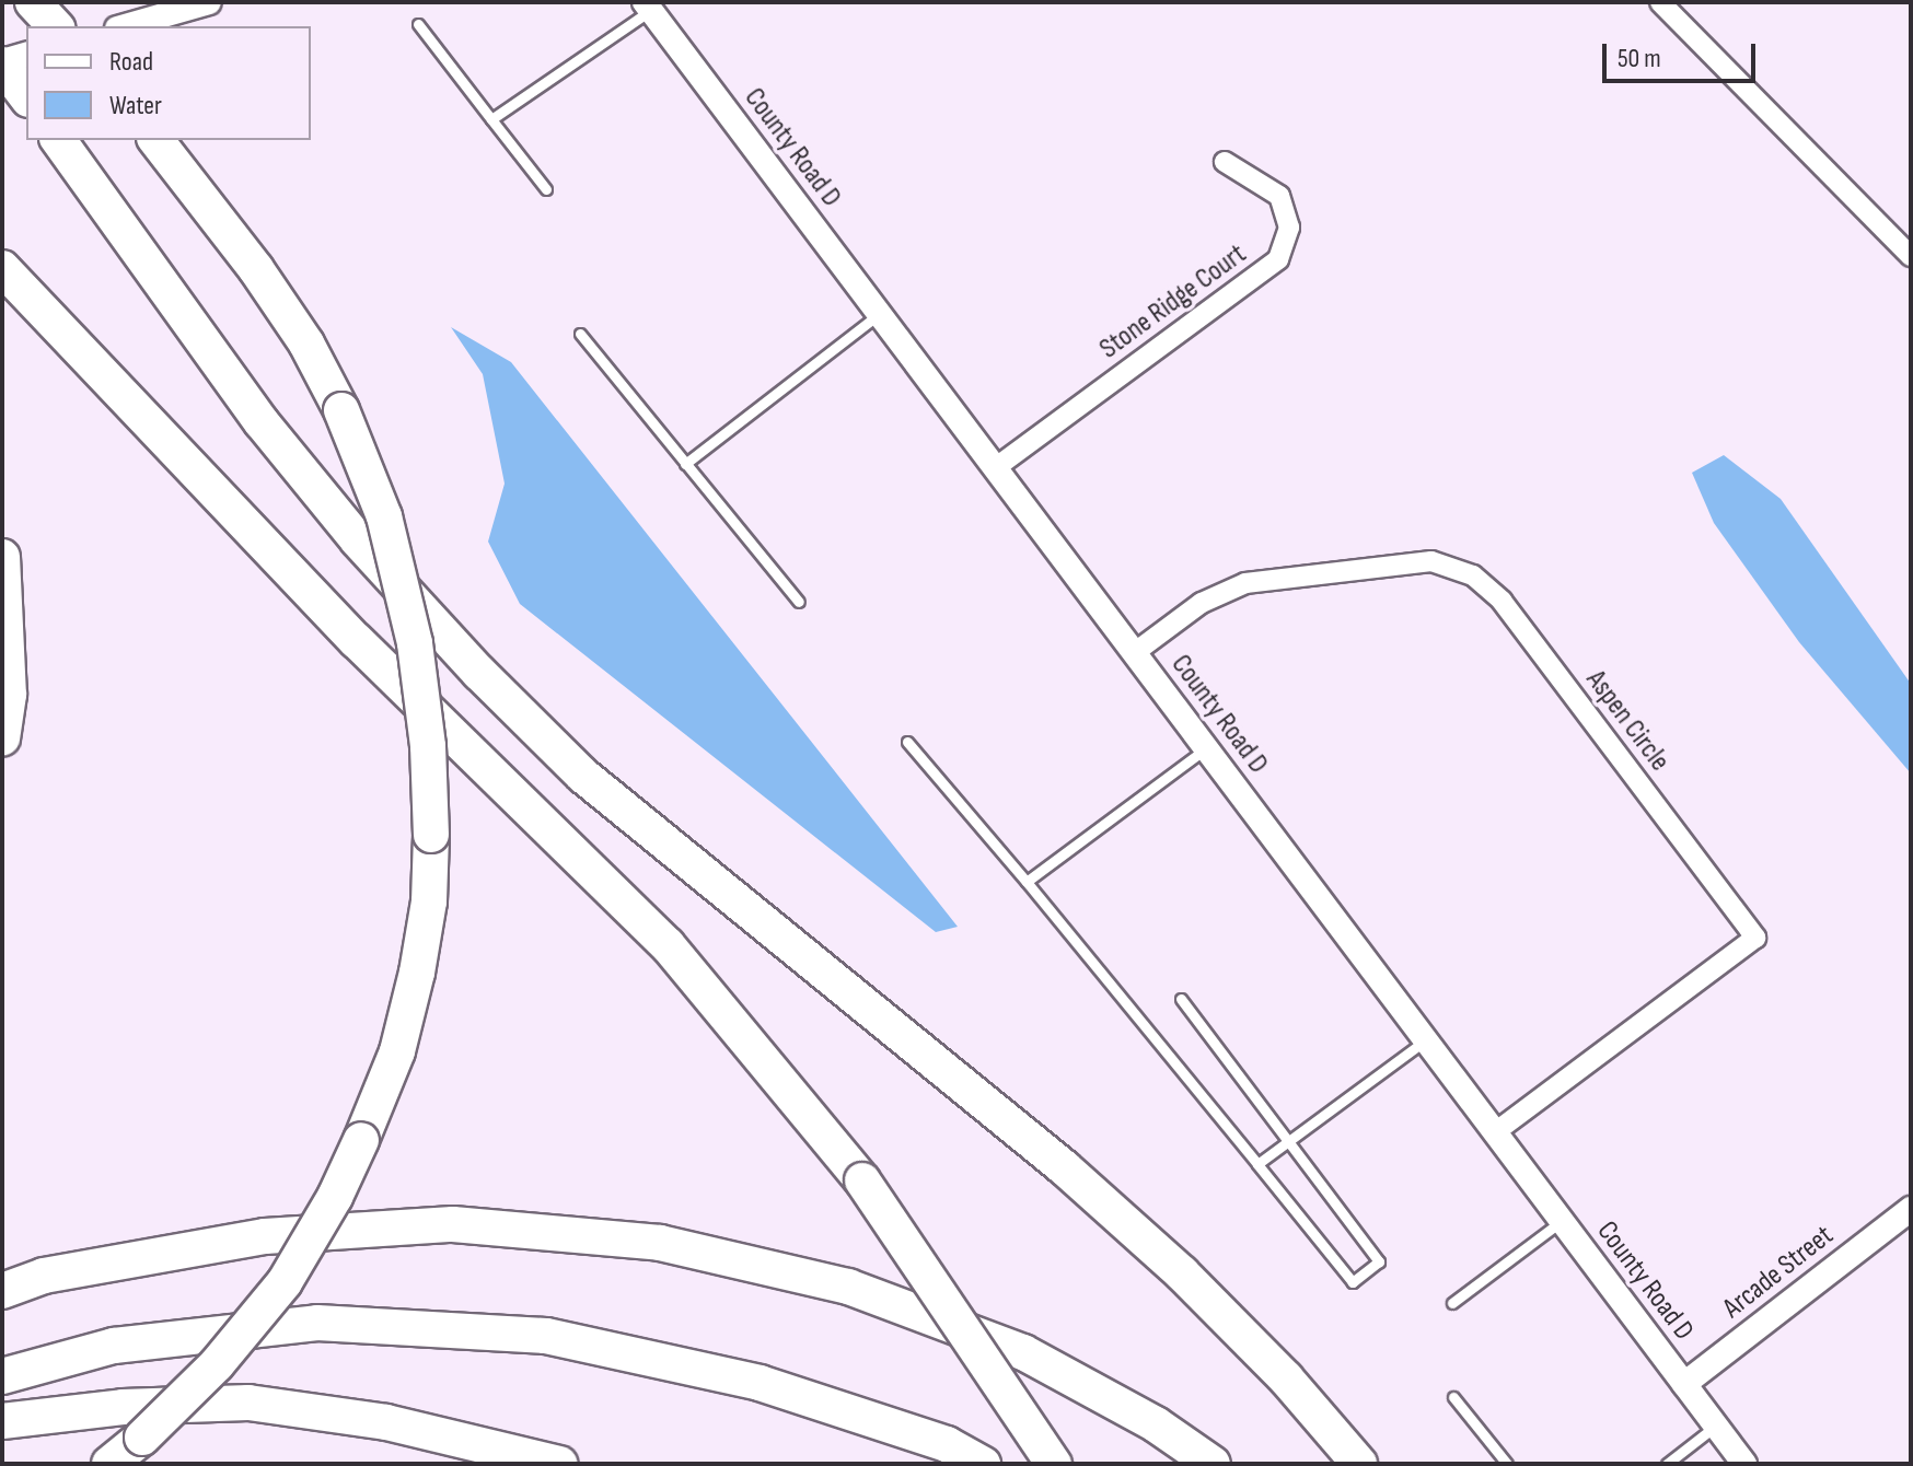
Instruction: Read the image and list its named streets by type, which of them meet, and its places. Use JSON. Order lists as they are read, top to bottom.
{
  "streets": {
    "street": [
      "County Road D",
      "Stone Ridge Court",
      "Aspen Circle",
      "Arcade Street"
    ]
  },
  "crossings": [
    ["County Road D", "Stone Ridge Court"],
    ["County Road D", "Aspen Circle"],
    ["County Road D", "Arcade Street"]
  ],
  "legend": ["Road", "Water"],
  "scale_bar": "50 m"
}
